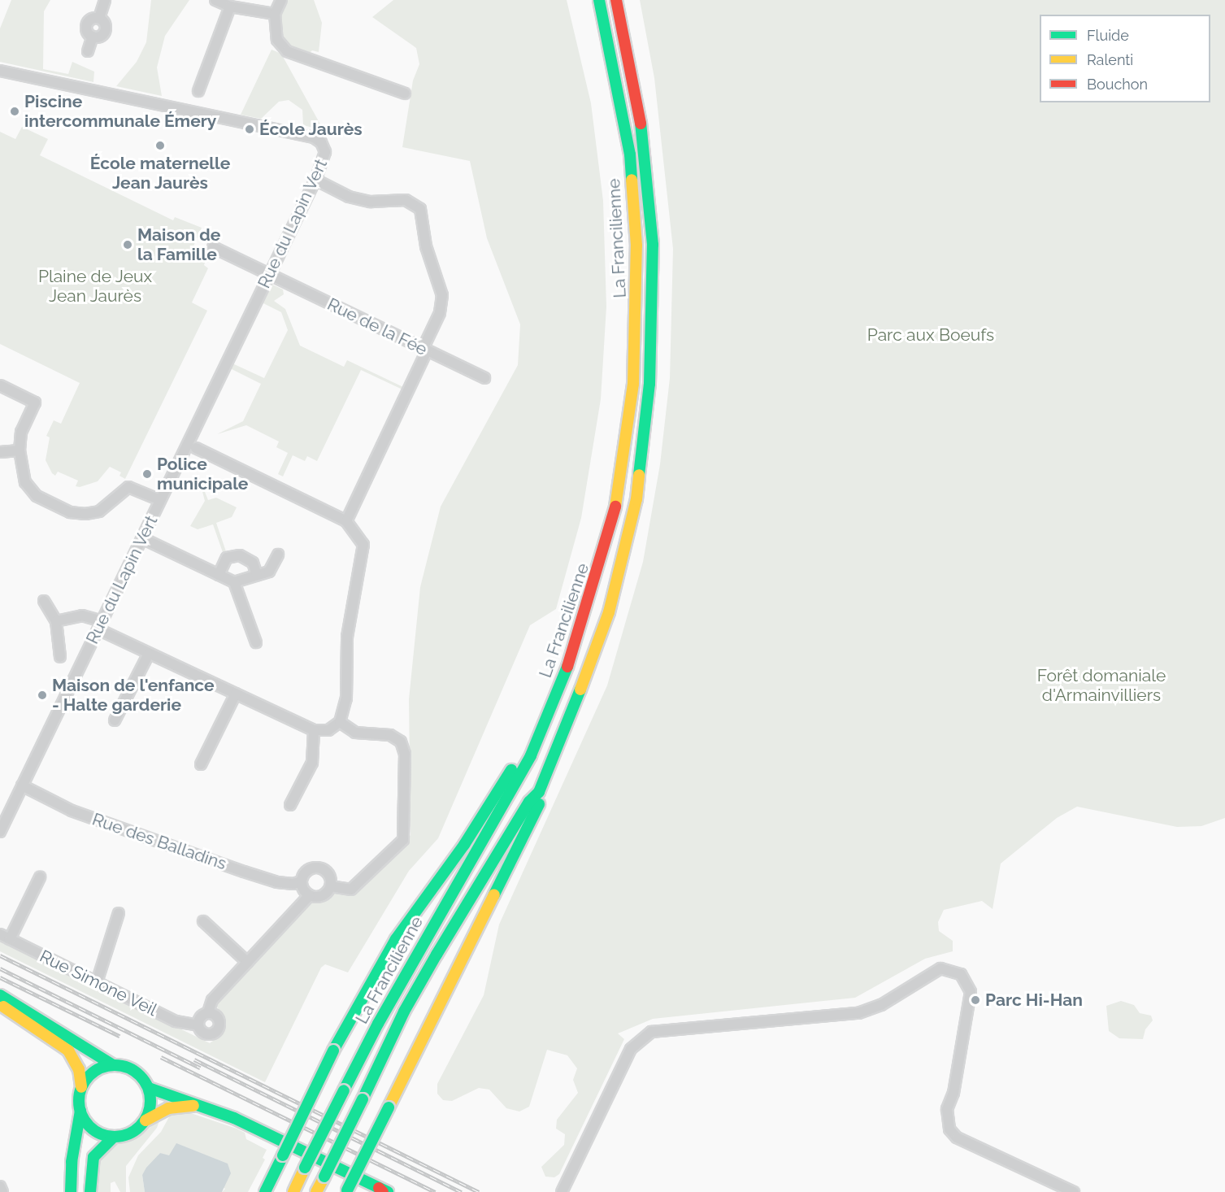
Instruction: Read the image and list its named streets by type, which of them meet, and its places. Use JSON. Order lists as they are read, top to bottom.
{
  "streets": {
    "main road": ["La Francilienne"],
    "street": [
      "Rue du Lapin Vert",
      "Rue de la Fée",
      "Rue des Balladins",
      "Rue Simone Veil"
    ]
  },
  "crossings": [
    ["Rue du Lapin Vert", "Rue de la Fée"],
    ["Rue du Lapin Vert", "Rue des Balladins"]
  ],
  "parks": ["Plaine de Jeux Jean Jaurès", "Parc aux Boeufs", "Forêt domaniale d'Armainvilliers"],
  "places": [
    "Piscine intercommunale Émery",
    "École Jaurès",
    "École maternelle Jean Jaurès",
    "Maison de la Famille",
    "Police municipale",
    "Maison de l'enfance - Halte garderie",
    "Parc Hi-Han"
  ],
  "legend": ["Fluide", "Ralenti", "Bouchon"]
}
